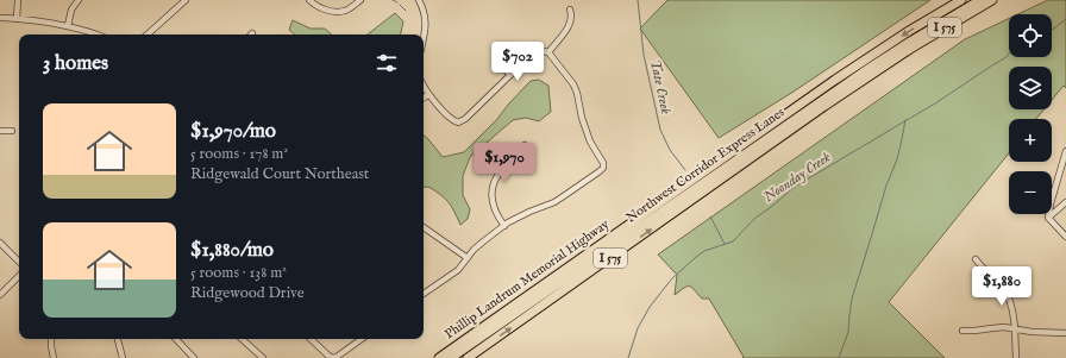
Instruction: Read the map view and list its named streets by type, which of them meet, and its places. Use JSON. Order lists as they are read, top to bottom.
{
  "streets": {
    "highway": ["I 575", "Northwest Corridor Express Lanes", "Phillip Landrum Memorial Highway"]
  },
  "water": ["Tate Creek", "Noonday Creek"],
  "page": {
    "map_buttons": ["+", "−"],
    "heading": "3 homes",
    "price": ["$702", "$1,970", "$1,880"],
    "list": [
      {
        "name": "$1,970/mo",
        "note": "5 rooms · 178 m² · Ridgewald Court Northeast"
      },
      {
        "name": "$1,880/mo",
        "note": "5 rooms · 138 m² · Ridgewood Drive"
      }
    ]
  }
}
